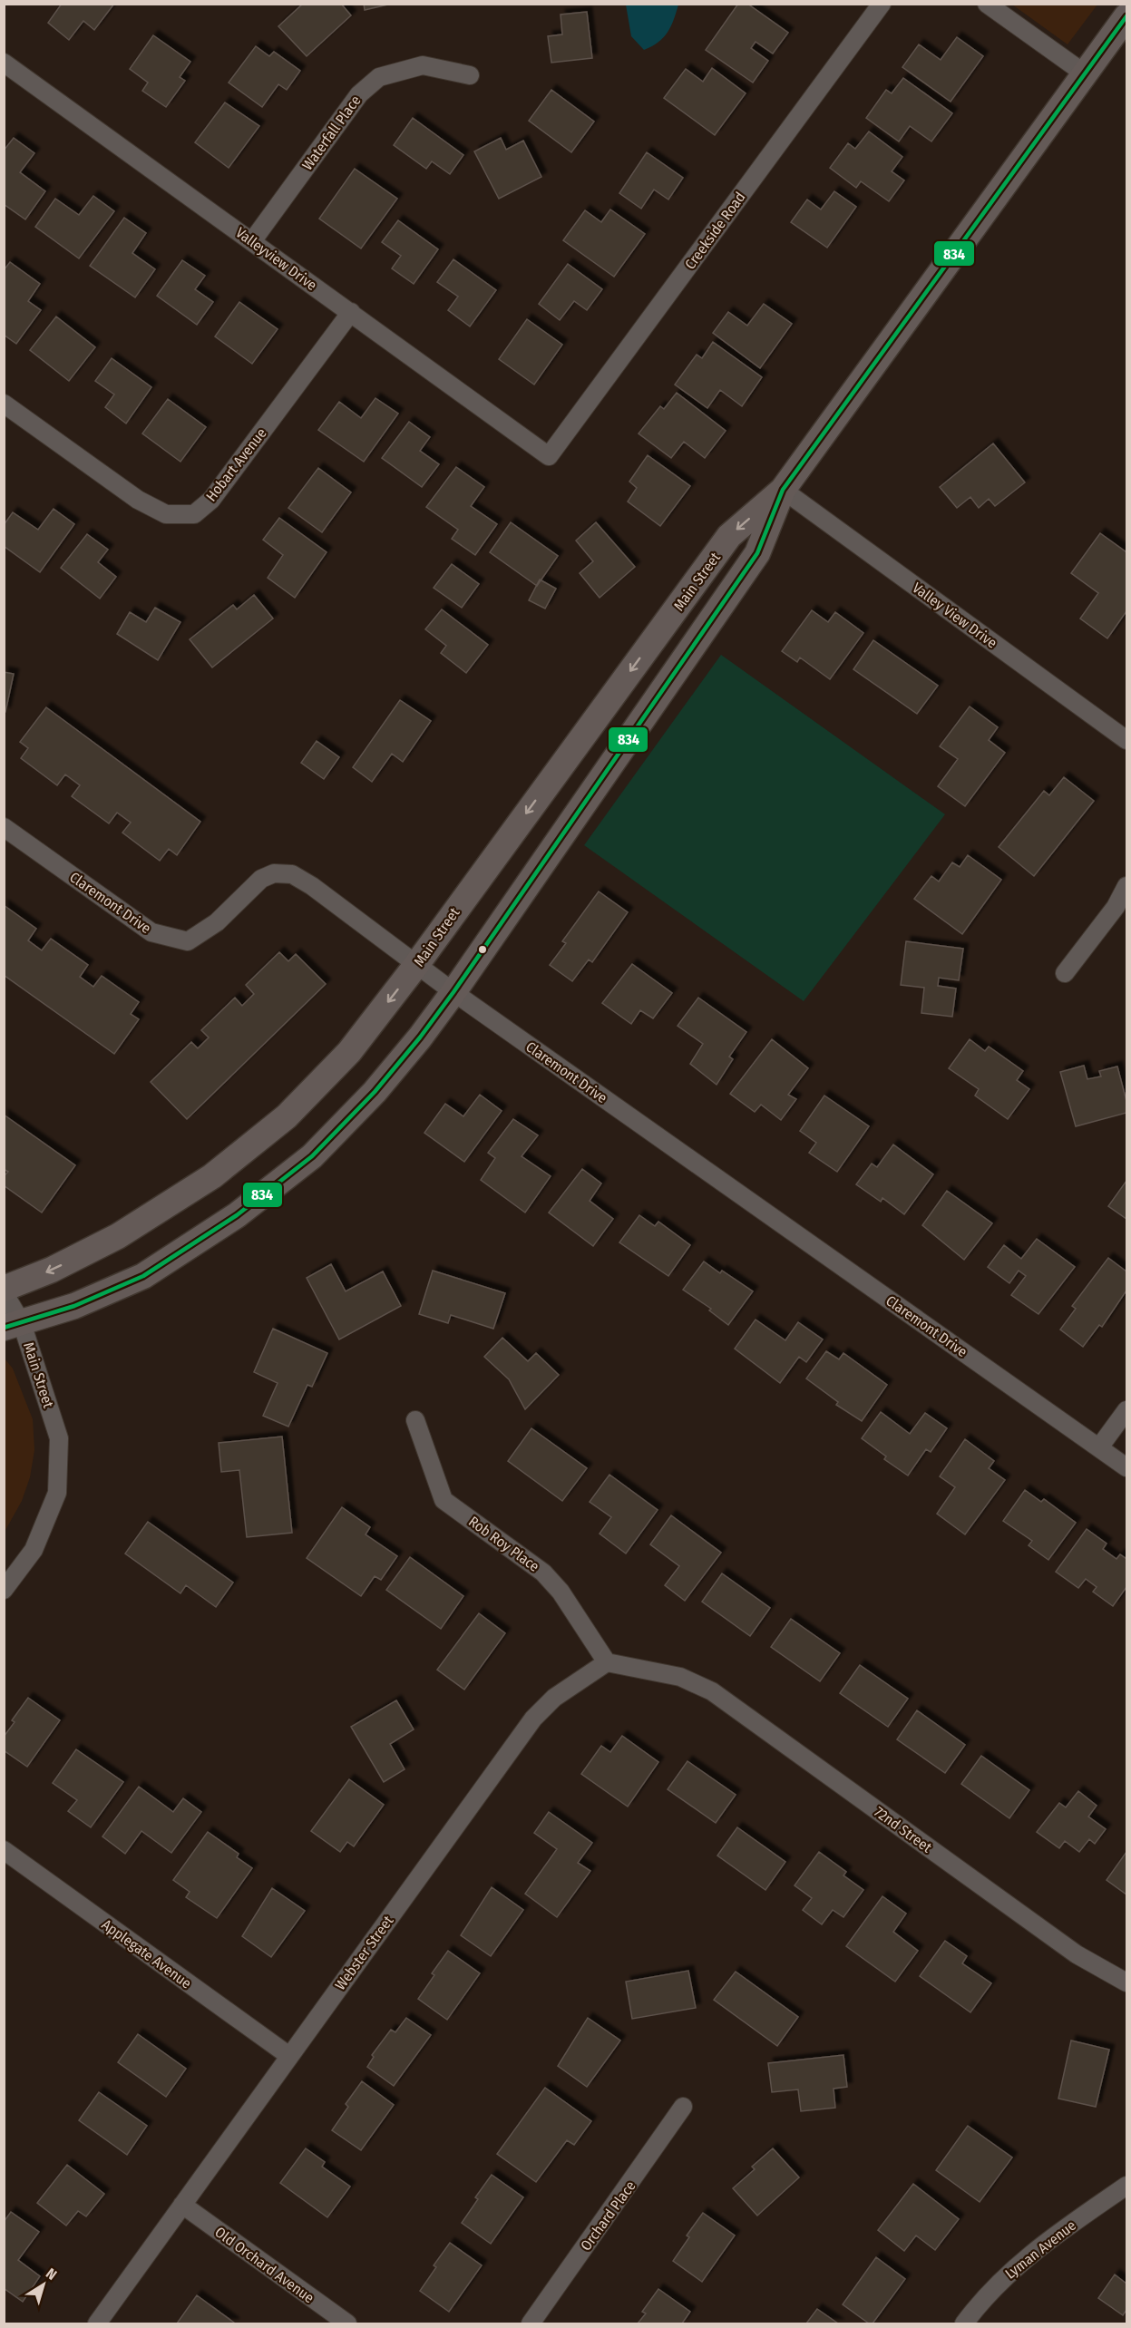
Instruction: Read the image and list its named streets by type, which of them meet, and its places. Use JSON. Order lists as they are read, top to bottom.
{
  "streets": {
    "main road": ["Main Street"],
    "street": [
      "Waterfall Place",
      "Creekside Road",
      "Valleyview Drive",
      "Hobart Avenue",
      "Valley View Drive",
      "Claremont Drive",
      "Rob Roy Place",
      "72nd Street",
      "Webster Street",
      "Applegate Avenue",
      "Orchard Place",
      "Lyman Avenue",
      "Old Orchard Avenue"
    ]
  },
  "crossings": [
    ["Waterfall Place", "Valleyview Drive"],
    ["Creekside Road", "Valleyview Drive"],
    ["Valleyview Drive", "Hobart Avenue"],
    ["Main Street", "Valley View Drive"],
    ["Main Street", "Claremont Drive"],
    ["Rob Roy Place", "72nd Street"],
    ["Rob Roy Place", "Webster Street"],
    ["72nd Street", "Webster Street"],
    ["Webster Street", "Applegate Avenue"],
    ["Webster Street", "Old Orchard Avenue"]
  ],
  "lines": ["transit line 834"],
  "north": "top right"
}
